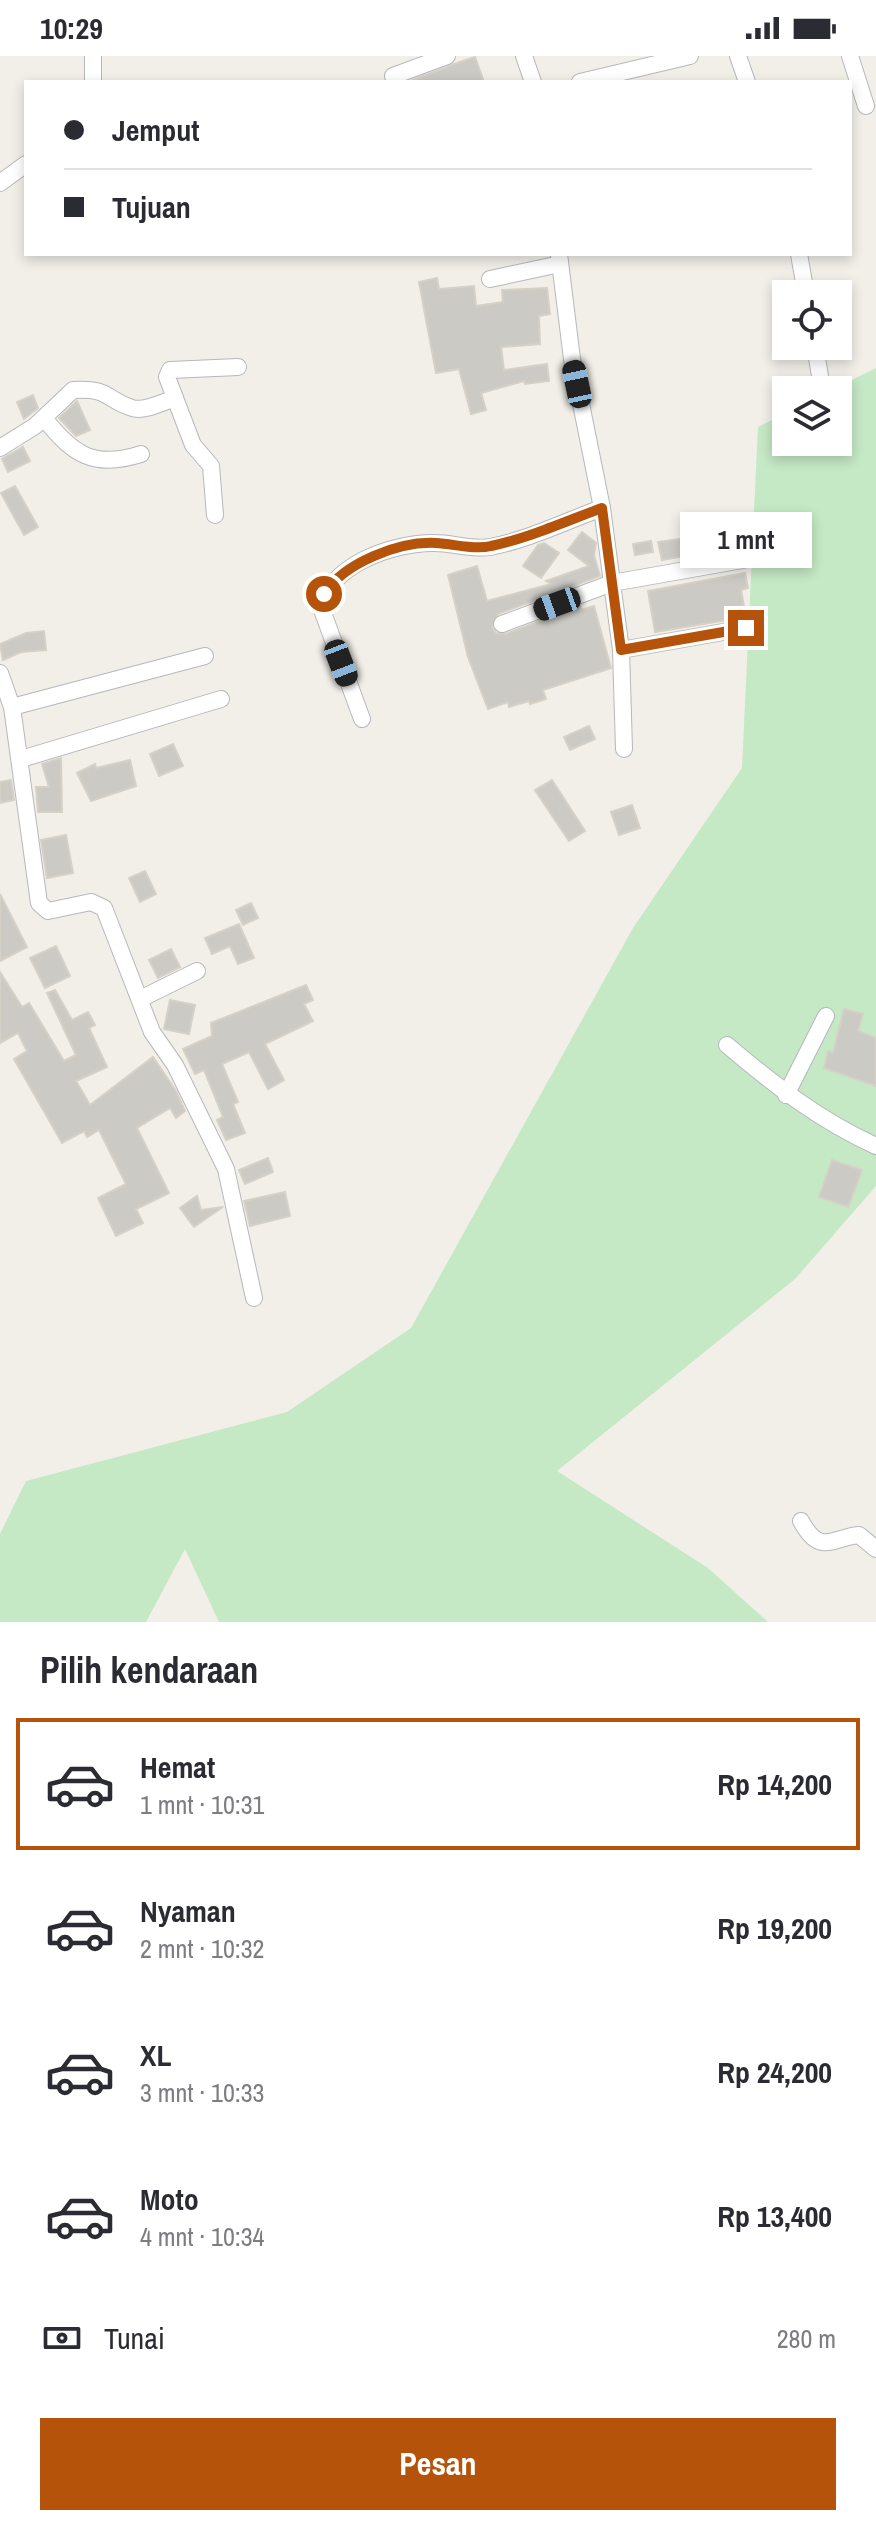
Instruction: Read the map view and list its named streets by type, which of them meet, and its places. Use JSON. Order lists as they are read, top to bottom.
{
  "page": {
    "status": "10:29",
    "banner": ["Jemput", "Tujuan"],
    "bubble": "1 mnt",
    "heading": "Pilih kendaraan",
    "list": [
      {
        "name": "Hemat",
        "note": "1 mnt · 10:31",
        "value": "Rp 14,200"
      },
      {
        "name": "Nyaman",
        "note": "2 mnt · 10:32",
        "value": "Rp 19,200"
      },
      {
        "name": "XL",
        "note": "3 mnt · 10:33",
        "value": "Rp 24,200"
      },
      {
        "name": "Moto",
        "note": "4 mnt · 10:34",
        "value": "Rp 13,400"
      }
    ],
    "pay": ["Tunai", "280 m"],
    "buttons": "Pesan"
  }
}
